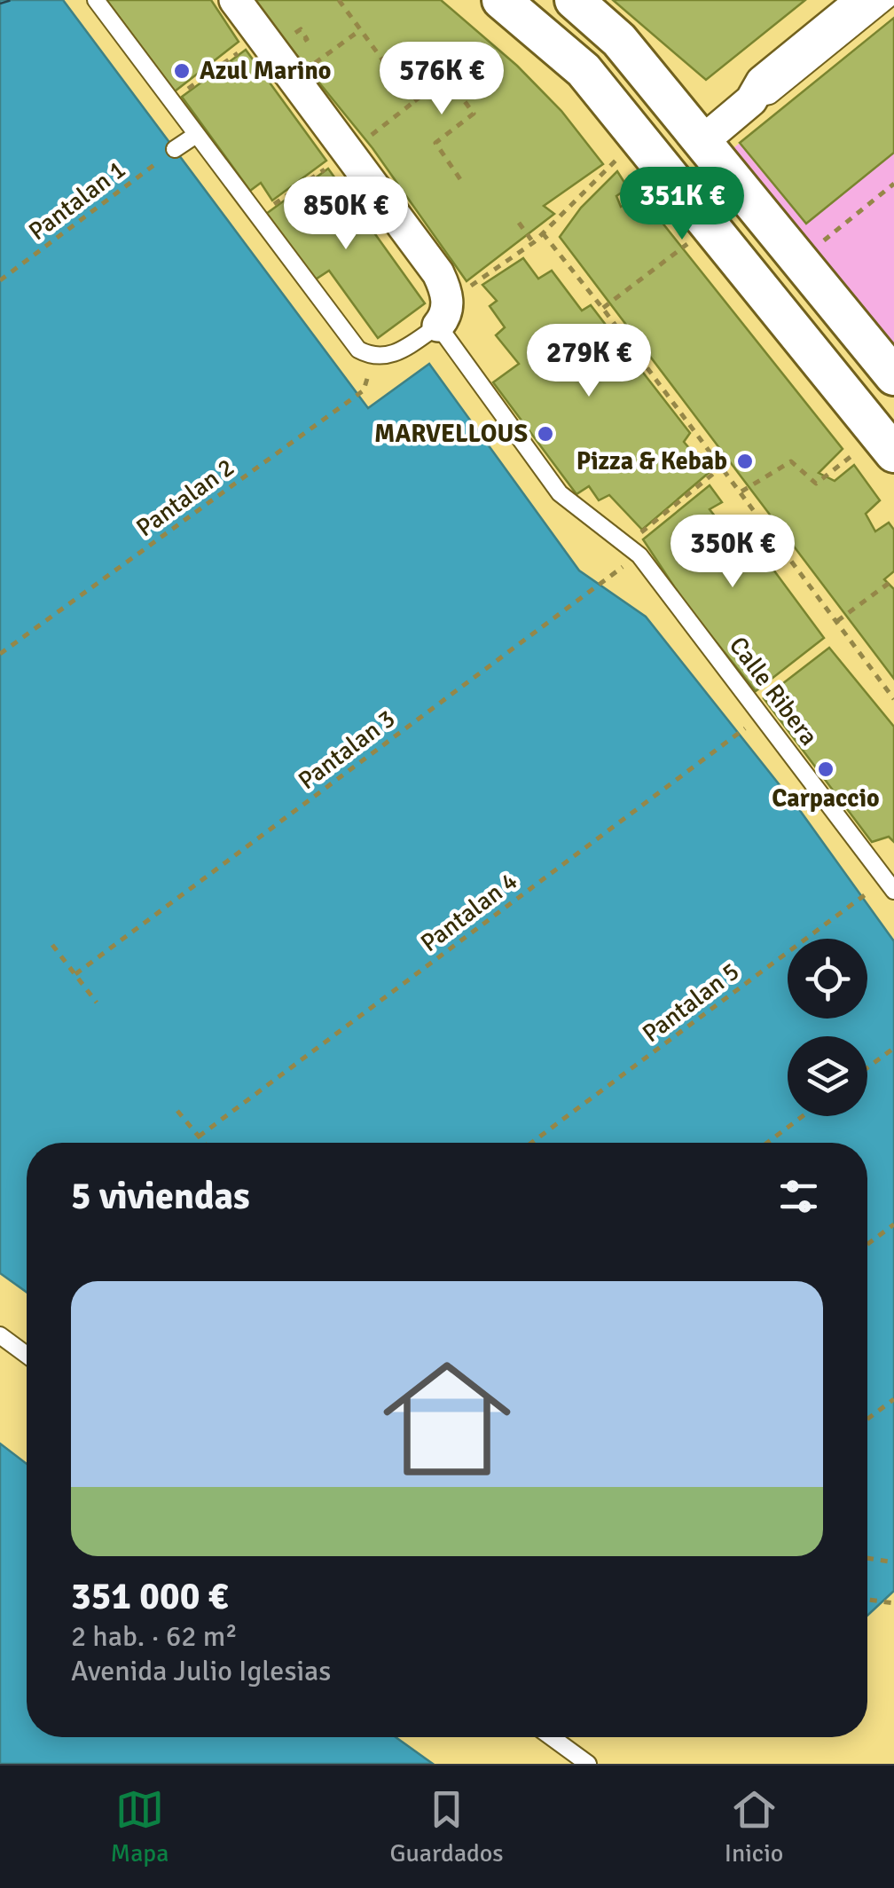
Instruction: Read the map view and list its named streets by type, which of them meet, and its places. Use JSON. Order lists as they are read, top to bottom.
{
  "streets": {
    "lane": ["Calle Ribera"],
    "path": [
      "Pantalan 1",
      "Pantalan 2",
      "Pantalan 3",
      "Pantalan 4",
      "Pantalan 5"
    ]
  },
  "crossings": [
    ["Calle Ribera", "Pantalan 3"],
    ["Calle Ribera", "Pantalan 4"],
    ["Calle Ribera", "Pantalan 5"]
  ],
  "places": [
    "Azul Marino",
    "MARVELLOUS",
    "Pizza & Kebab",
    "Carpaccio"
  ],
  "page": {
    "price": [
      "576K €",
      "351K €",
      "850K €",
      "279K €",
      "350K €"
    ],
    "heading": "5 viviendas",
    "list": [
      {
        "name": "351 000 €",
        "note": "2 hab. · 62 m² · Avenida Julio Iglesias"
      }
    ],
    "tabs": ["Mapa", "Guardados", "Inicio"]
  }
}
